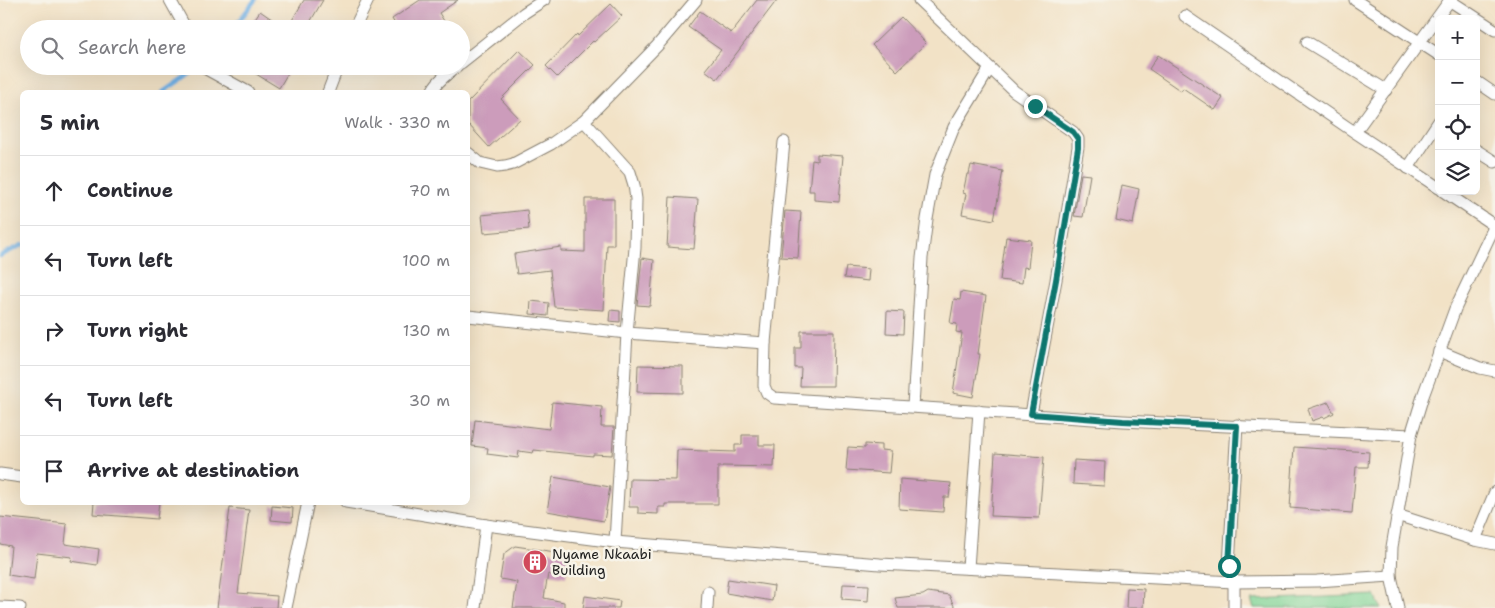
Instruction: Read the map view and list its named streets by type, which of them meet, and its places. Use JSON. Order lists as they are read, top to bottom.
{
  "places": {
    "building": ["Nyame Nkaabi Building"]
  },
  "page": {
    "map_buttons": ["+", "−"],
    "search": "Search here",
    "heading": ["5 min", "Walk · 330 m"],
    "list": [
      ["Continue", "70 m"],
      ["Turn left", "100 m"],
      ["Turn right", "130 m"],
      ["Turn left", "30 m"],
      "Arrive at destination"
    ]
  }
}
